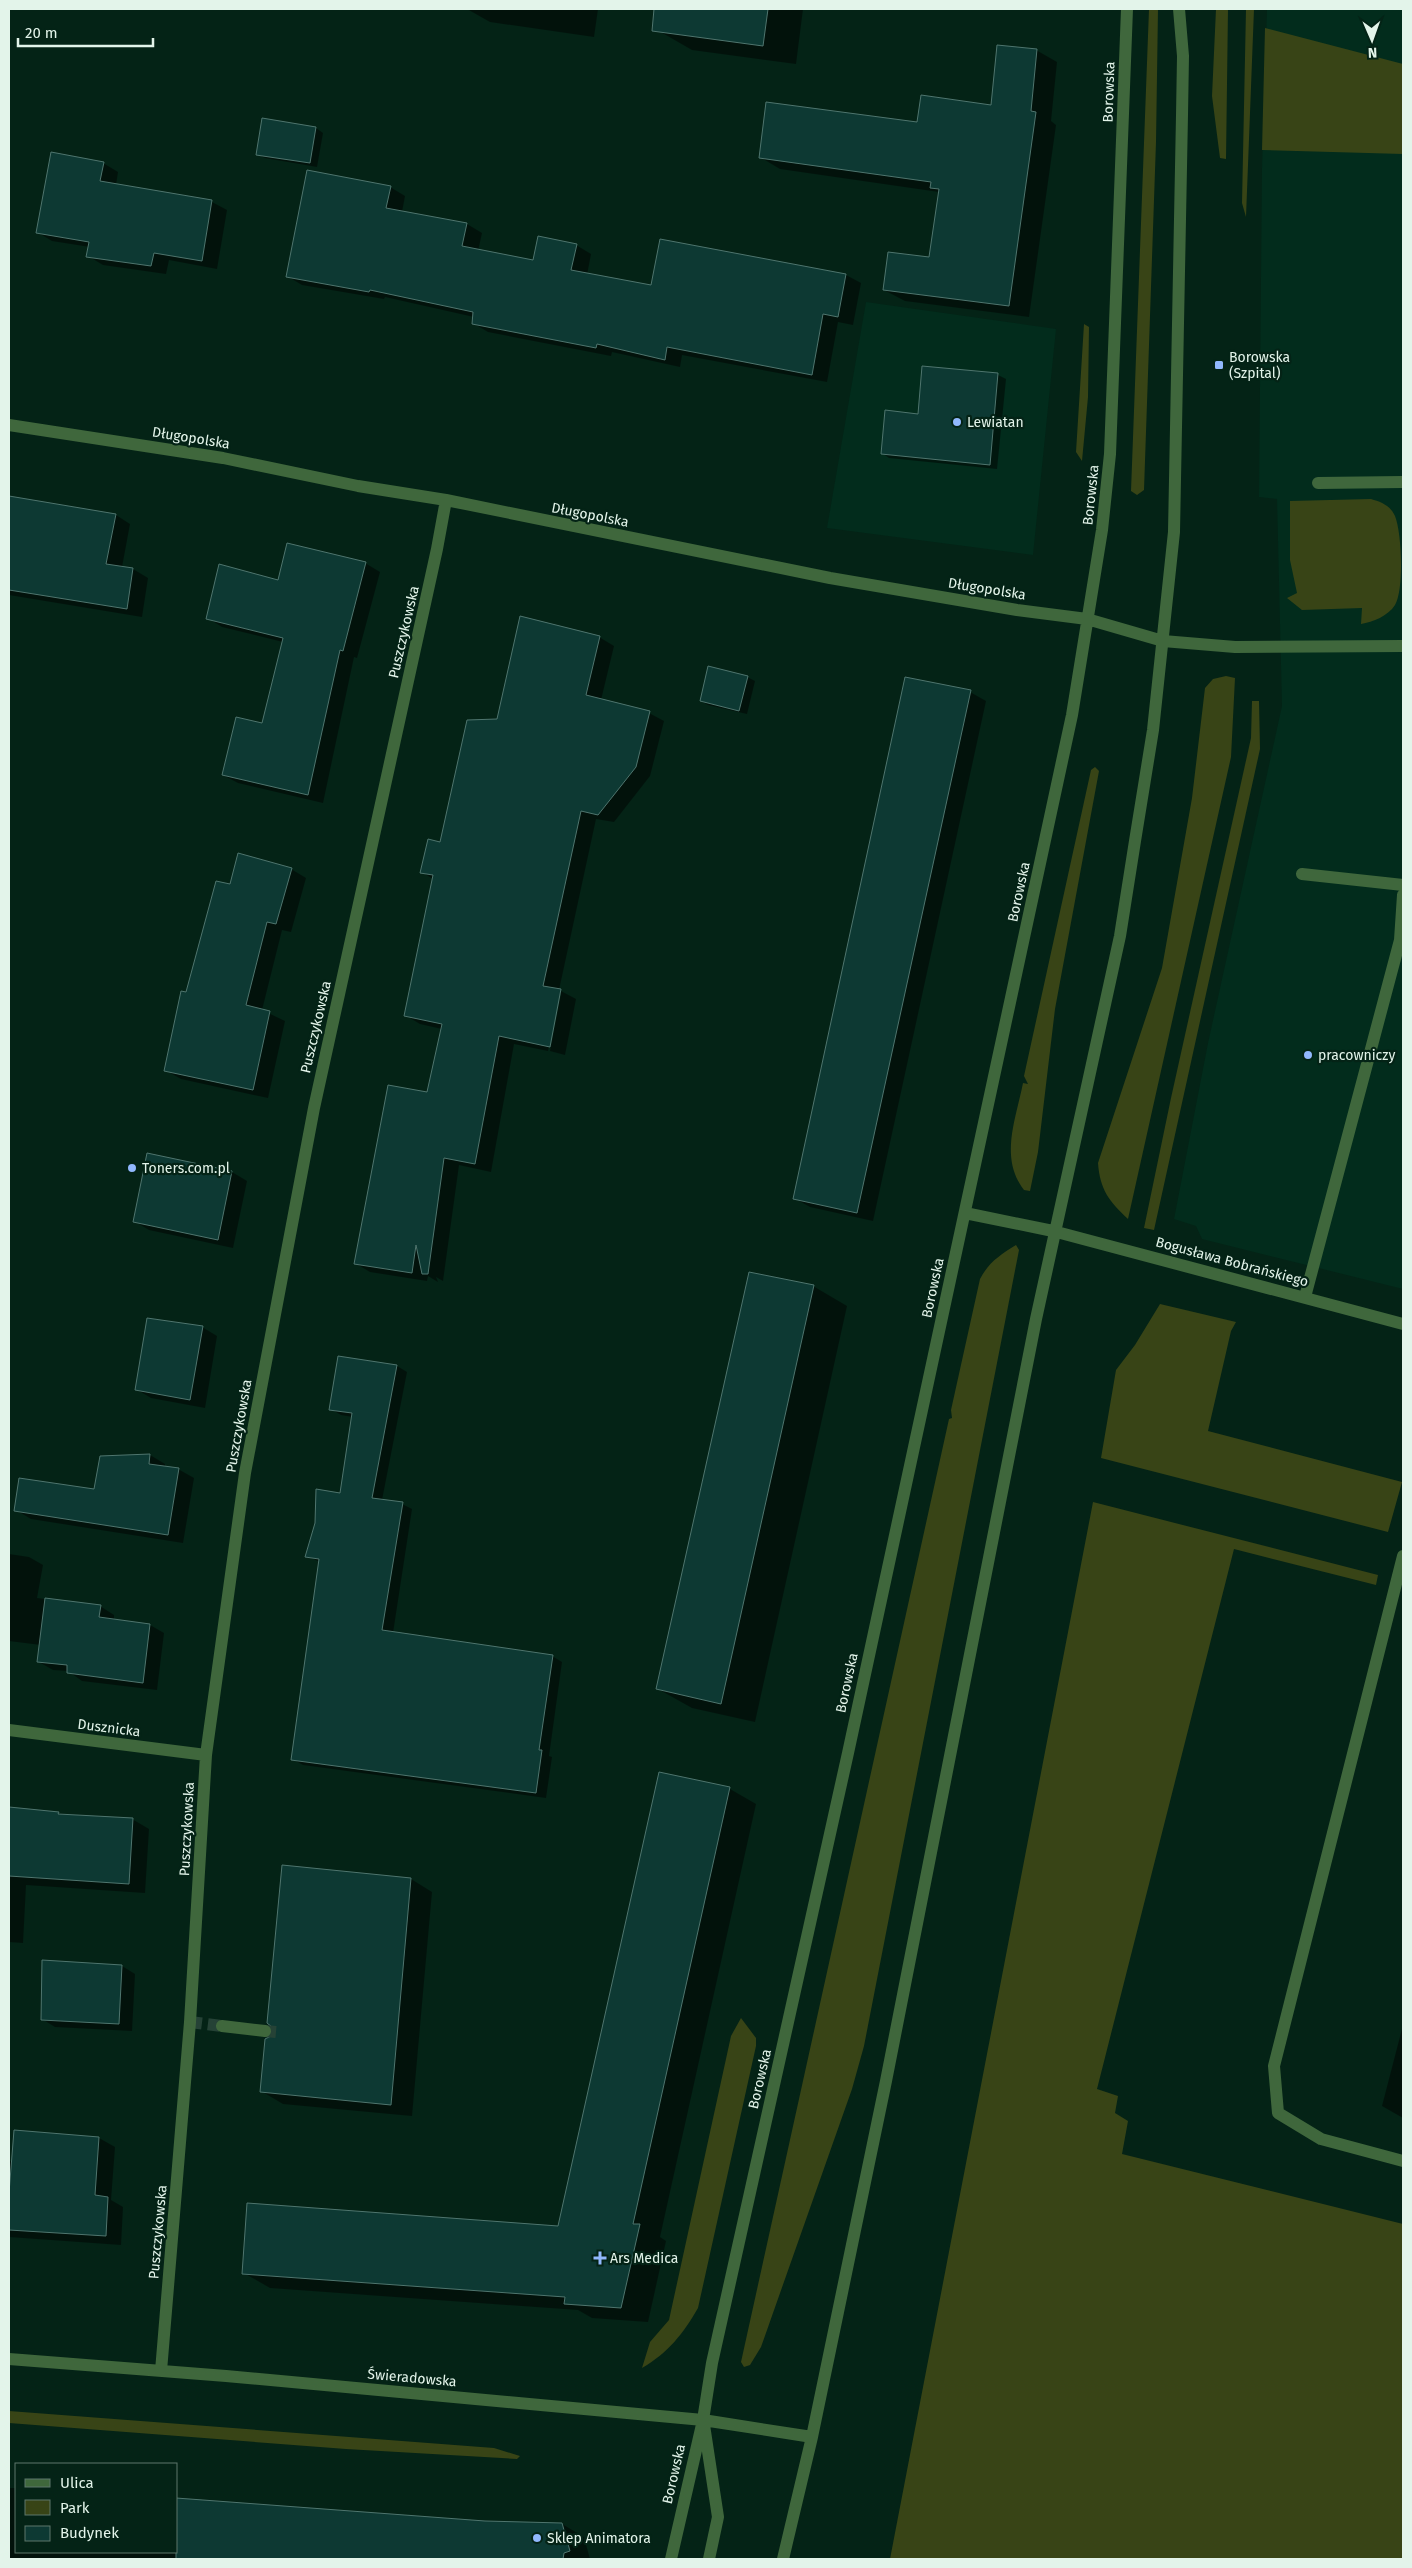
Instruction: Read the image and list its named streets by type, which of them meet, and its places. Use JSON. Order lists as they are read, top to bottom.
{
  "streets": {
    "street": [
      "Borowska",
      "Długopolska",
      "Puszczykowska",
      "Bogusława Bobrańskiego",
      "Dusznicka",
      "Świeradowska"
    ]
  },
  "crossings": [
    ["Borowska", "Długopolska"],
    ["Borowska", "Bogusława Bobrańskiego"],
    ["Borowska", "Świeradowska"],
    ["Długopolska", "Puszczykowska"],
    ["Puszczykowska", "Dusznicka"],
    ["Puszczykowska", "Świeradowska"]
  ],
  "places": {
    "transit": ["Borowska (Szpital)"],
    "other": [
      "Lewiatan",
      "pracowniczy",
      "Toners.com.pl",
      "Sklep Animatora"
    ],
    "health": ["Ars Medica"]
  },
  "legend": ["Ulica", "Park", "Budynek"],
  "scale_bar": "20 m",
  "north": "bottom"
}
